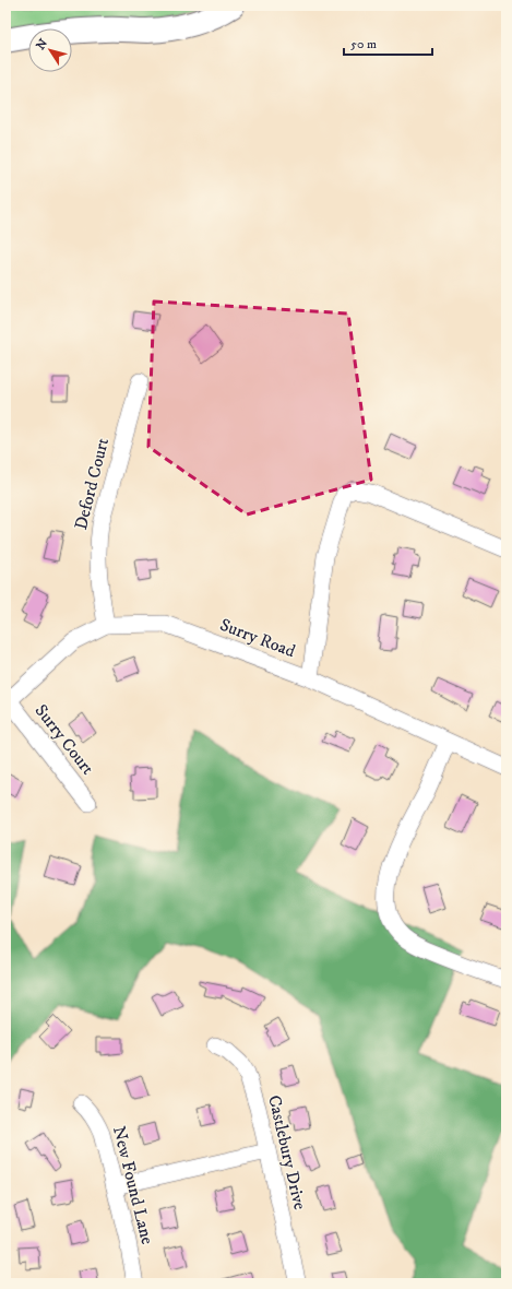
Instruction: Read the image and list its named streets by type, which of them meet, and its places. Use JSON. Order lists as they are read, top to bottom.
{
  "streets": {
    "street": [
      "Deford Court",
      "Surry Road",
      "Surry Court",
      "Castlebury Drive",
      "New Found Lane"
    ]
  },
  "crossings": [
    ["Deford Court", "Surry Road"],
    ["Surry Road", "Surry Court"]
  ],
  "scale_bar": "50 m",
  "north": "top left"
}
